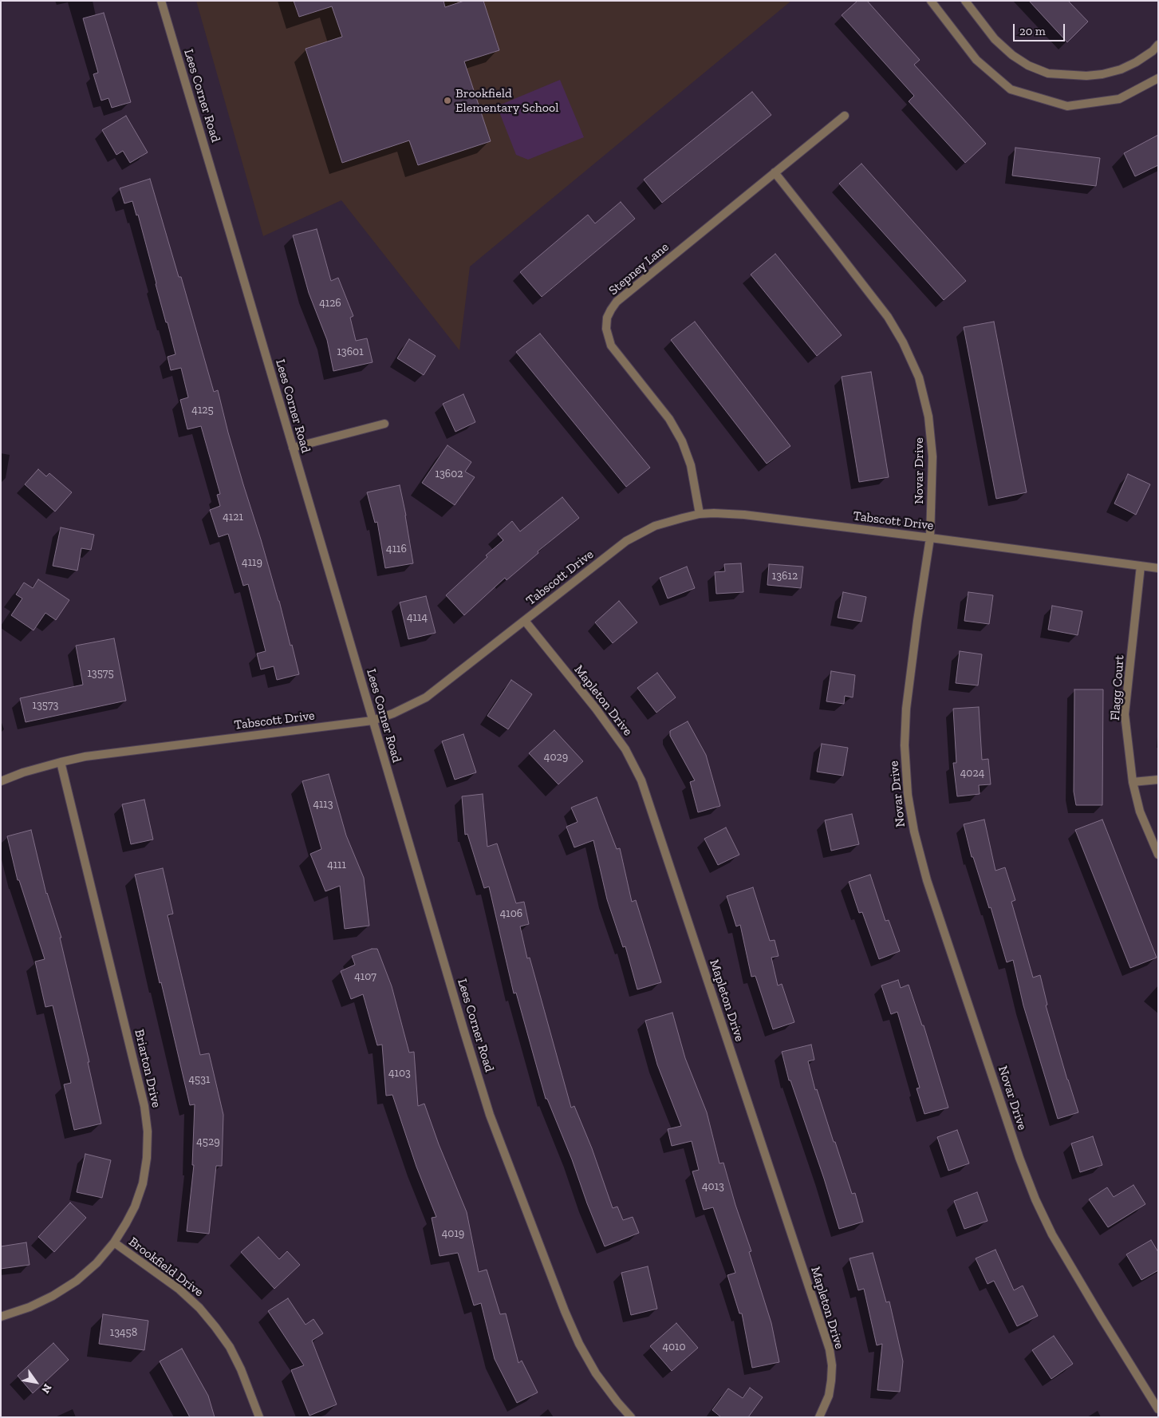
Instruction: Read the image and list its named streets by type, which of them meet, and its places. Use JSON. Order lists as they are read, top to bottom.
{
  "streets": {
    "street": [
      "Lees Corner Road",
      "Stepney Lane",
      "Novar Drive",
      "Tabscott Drive",
      "Flagg Court",
      "Mapleton Drive",
      "Briarton Drive",
      "Brookfield Drive"
    ]
  },
  "crossings": [
    ["Lees Corner Road", "Tabscott Drive"],
    ["Stepney Lane", "Novar Drive"],
    ["Stepney Lane", "Tabscott Drive"],
    ["Novar Drive", "Tabscott Drive"],
    ["Tabscott Drive", "Flagg Court"],
    ["Tabscott Drive", "Mapleton Drive"],
    ["Tabscott Drive", "Briarton Drive"],
    ["Briarton Drive", "Brookfield Drive"]
  ],
  "places": ["Brookfield Elementary School"],
  "house_numbers": [
    "4126",
    "13601",
    "4125",
    "13602",
    "4121",
    "4116",
    "4119",
    "13612",
    "4114",
    "13575",
    "13573",
    "4029",
    "4024",
    "4113",
    "4111",
    "4106",
    "4107",
    "4103",
    "4531",
    "4529",
    "4013",
    "4019",
    "13458",
    "4010"
  ],
  "scale_bar": "20 m",
  "north": "bottom right"
}
